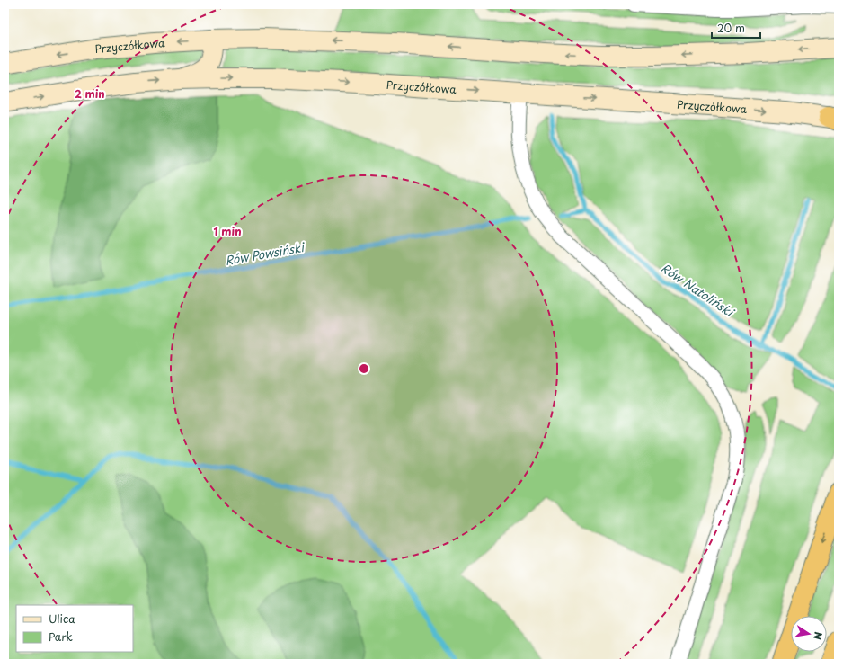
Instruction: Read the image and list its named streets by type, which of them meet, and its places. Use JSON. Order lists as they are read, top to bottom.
{
  "streets": {
    "main road": ["Przyczółkowa"]
  },
  "water": ["Rów Powsiński", "Rów Natoliński"],
  "legend": ["Ulica", "Park"],
  "scale_bar": "20 m",
  "north": "right",
  "rings": ["2 min", "1 min"]
}
